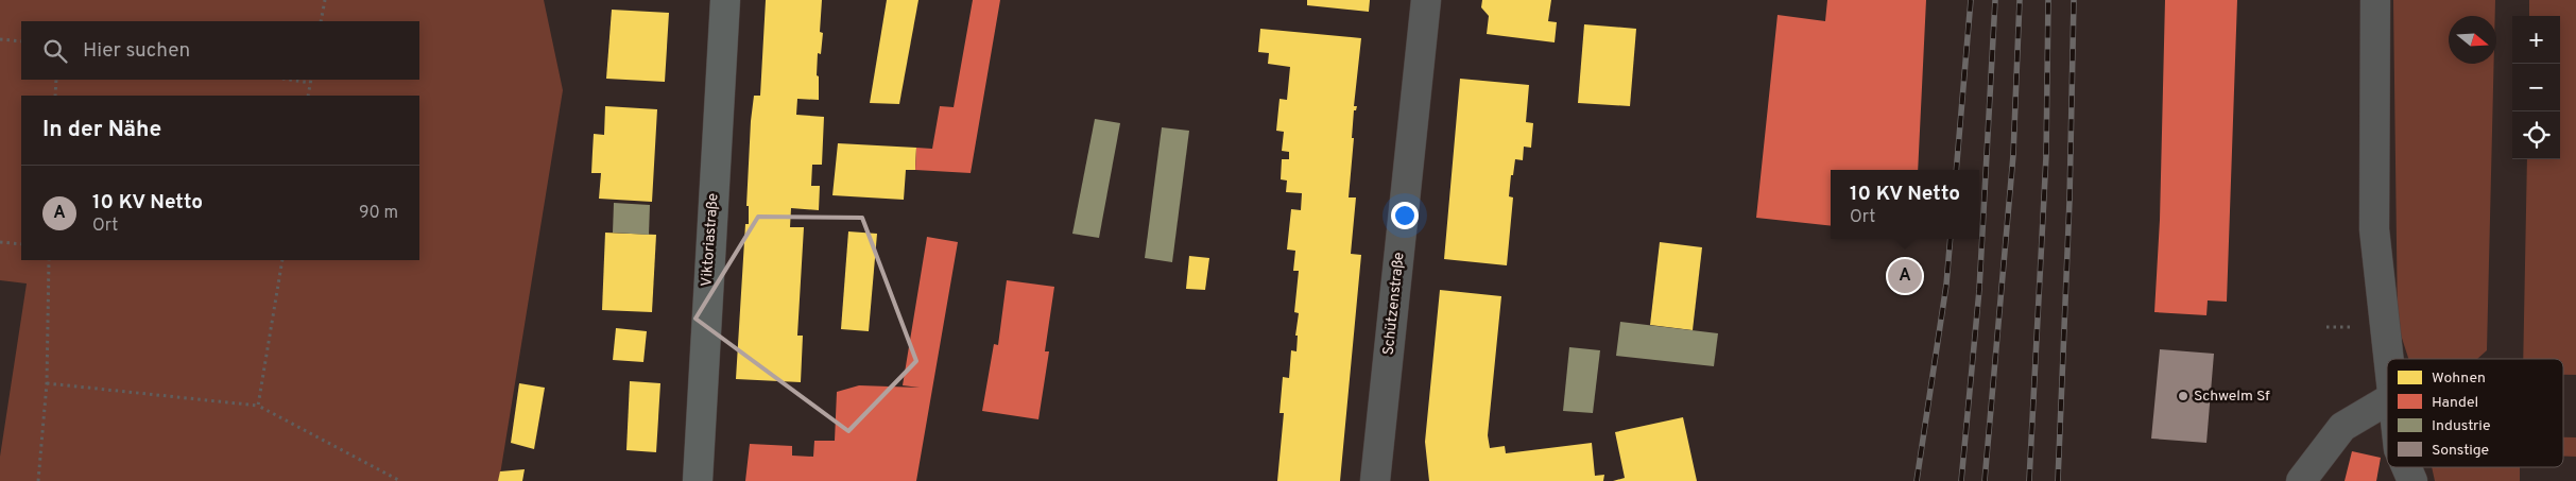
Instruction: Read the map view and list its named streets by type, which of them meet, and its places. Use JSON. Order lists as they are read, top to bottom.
{
  "streets": {
    "main road": ["Viktoriastraße"],
    "street": ["Schützenstraße"]
  },
  "places": ["Schwelm Sf"],
  "legend": [
    "Wohnen",
    "Handel",
    "Industrie",
    "Sonstige"
  ],
  "north": "right",
  "page": {
    "map_buttons": ["+", "−"],
    "search": "Hier suchen",
    "heading": "In der Nähe",
    "list": [
      {
        "mark": "A",
        "name": "10 KV Netto",
        "note": "Ort",
        "value": "90 m"
      }
    ],
    "popup": ["10 KV Netto", "Ort"],
    "pins": "A"
  }
}
